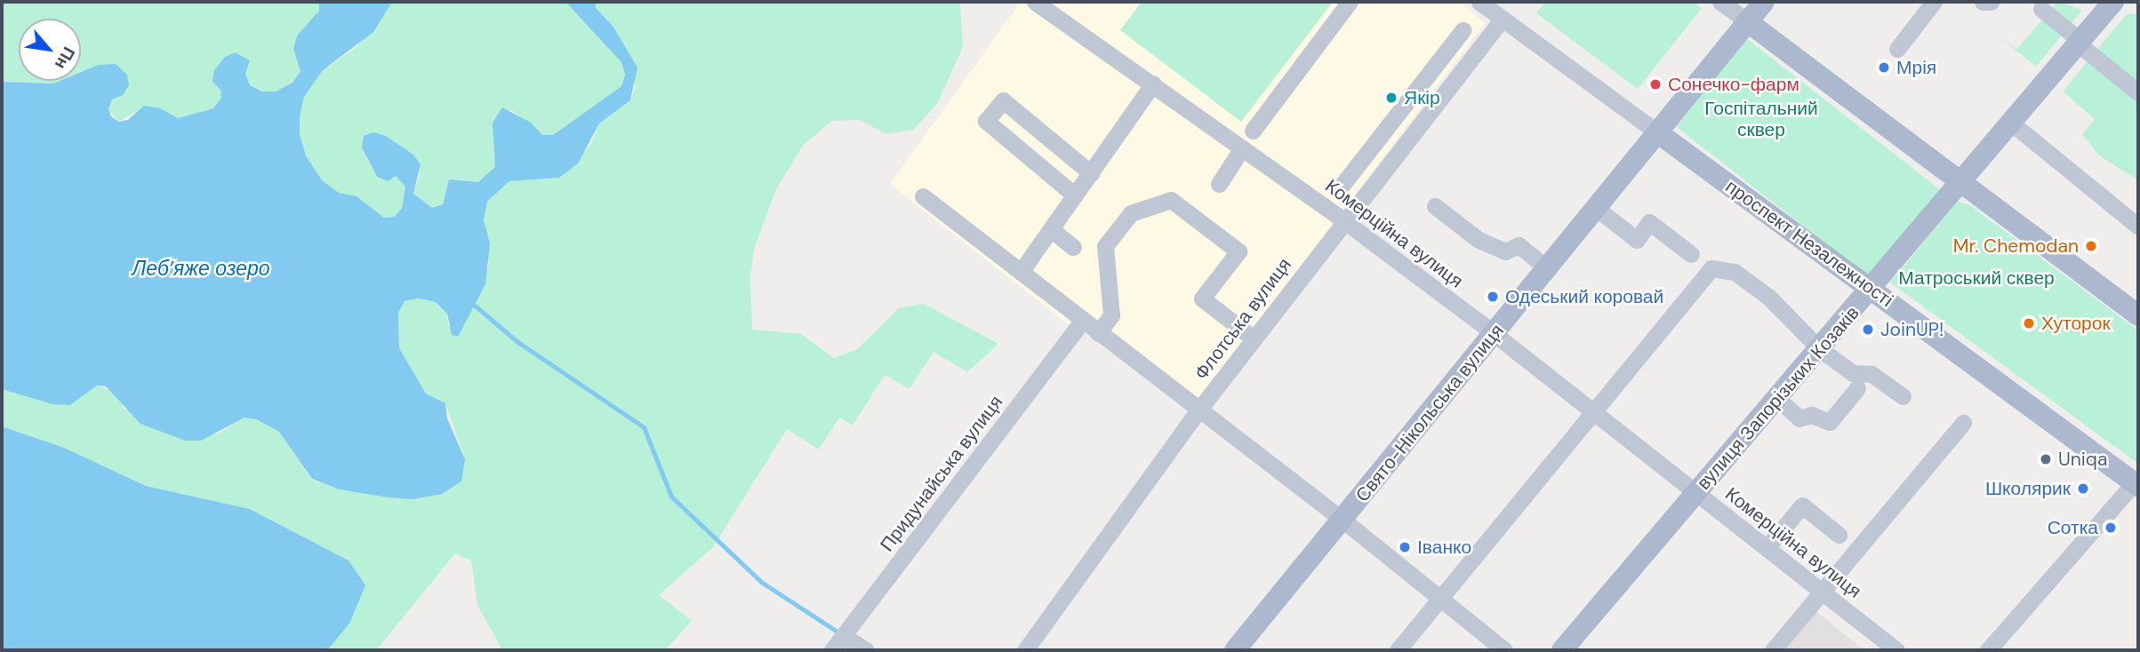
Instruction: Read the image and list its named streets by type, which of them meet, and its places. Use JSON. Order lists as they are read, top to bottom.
{
  "streets": {
    "main road": ["проспект Незалежності", "вулиця Запорізьких Козаків", "Свято-Нікольська вулиця"],
    "street": ["Комерційна вулиця", "Флотська вулиця", "Придунайська вулиця"]
  },
  "crossings": [
    ["Комерційна вулиця", "Флотська вулиця"],
    ["Комерційна вулиця", "вулиця Запорізьких Козаків"],
    ["Комерційна вулиця", "Свято-Нікольська вулиця"],
    ["проспект Незалежності", "Флотська вулиця"],
    ["проспект Незалежності", "вулиця Запорізьких Козаків"],
    ["проспект Незалежності", "Свято-Нікольська вулиця"]
  ],
  "water": ["Леб’яже озеро"],
  "parks": ["Госпітальний сквер", "Матроський сквер"],
  "places": [
    "Мрія",
    "Сонечко-фарм",
    "Якір",
    "Mr. Chemodan",
    "Одеський коровай",
    "Хуторок",
    "JoinUP!",
    "Uniqa",
    "Школярик",
    "Сотка",
    "Іванко"
  ],
  "north": "bottom right"
}
